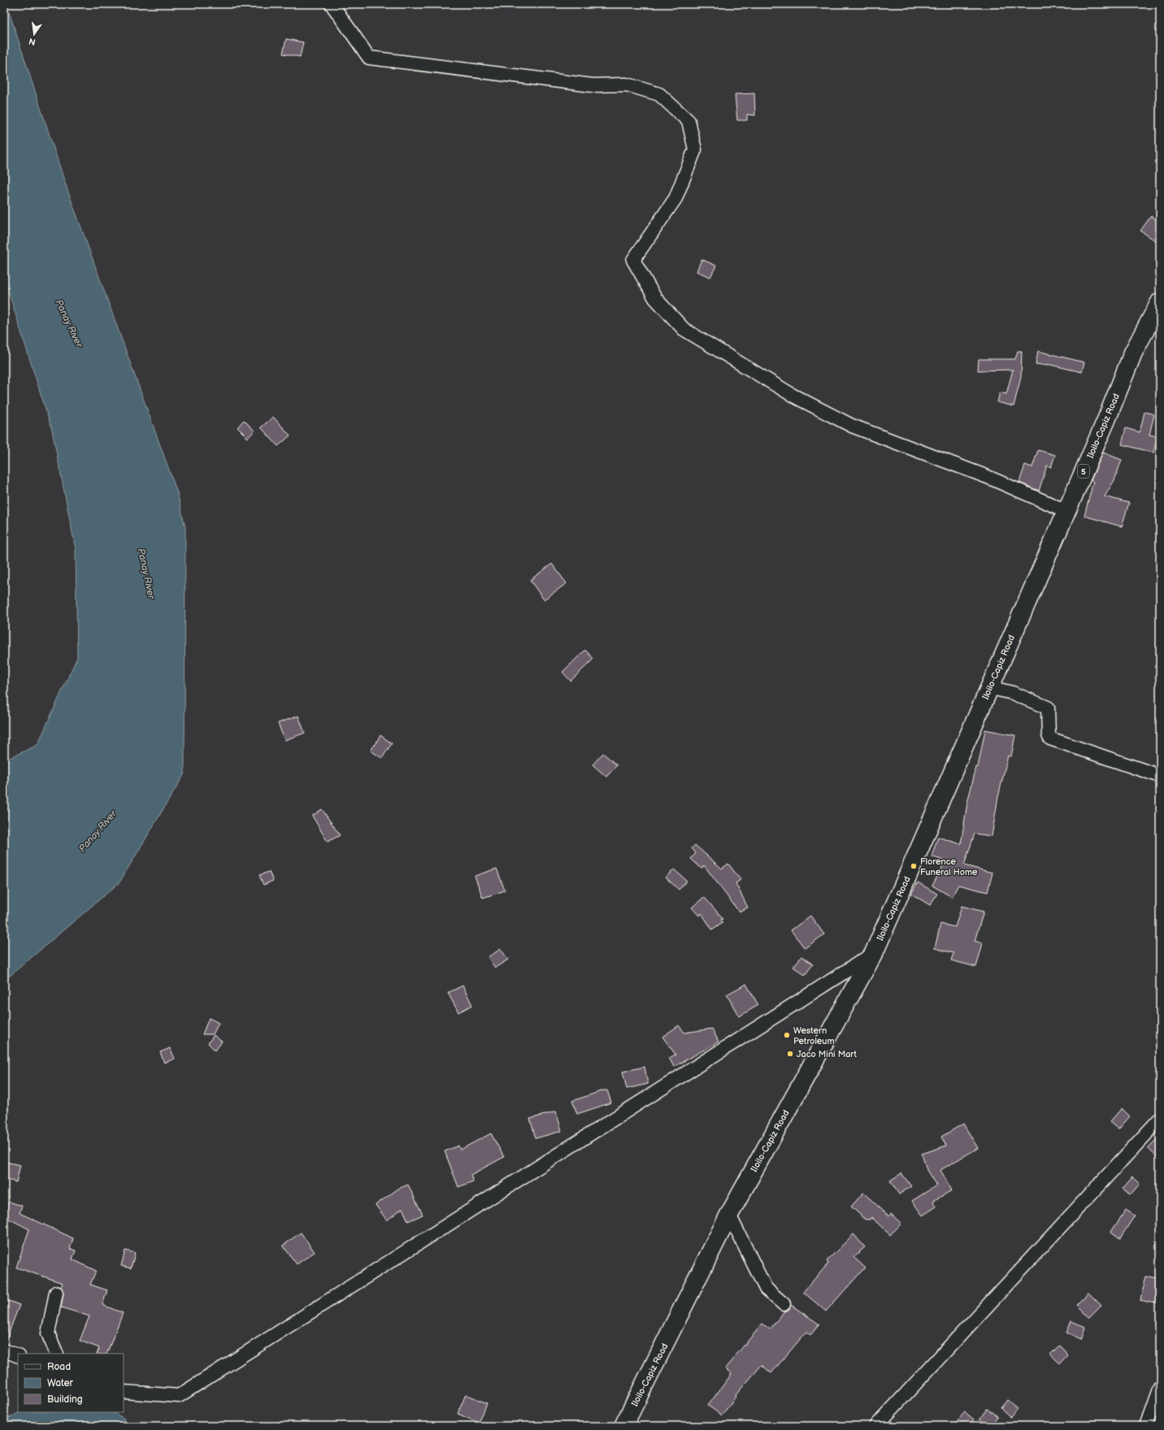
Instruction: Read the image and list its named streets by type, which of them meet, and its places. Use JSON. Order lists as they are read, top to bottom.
{
  "streets": {
    "highway": ["Iloilo-Capiz Road", "5"]
  },
  "water": ["Panay River"],
  "places": ["Florence Funeral Home", "Western Petroleum", "Jaco Mini Mart"],
  "legend": ["Road", "Water", "Building"],
  "north": "bottom"
}
